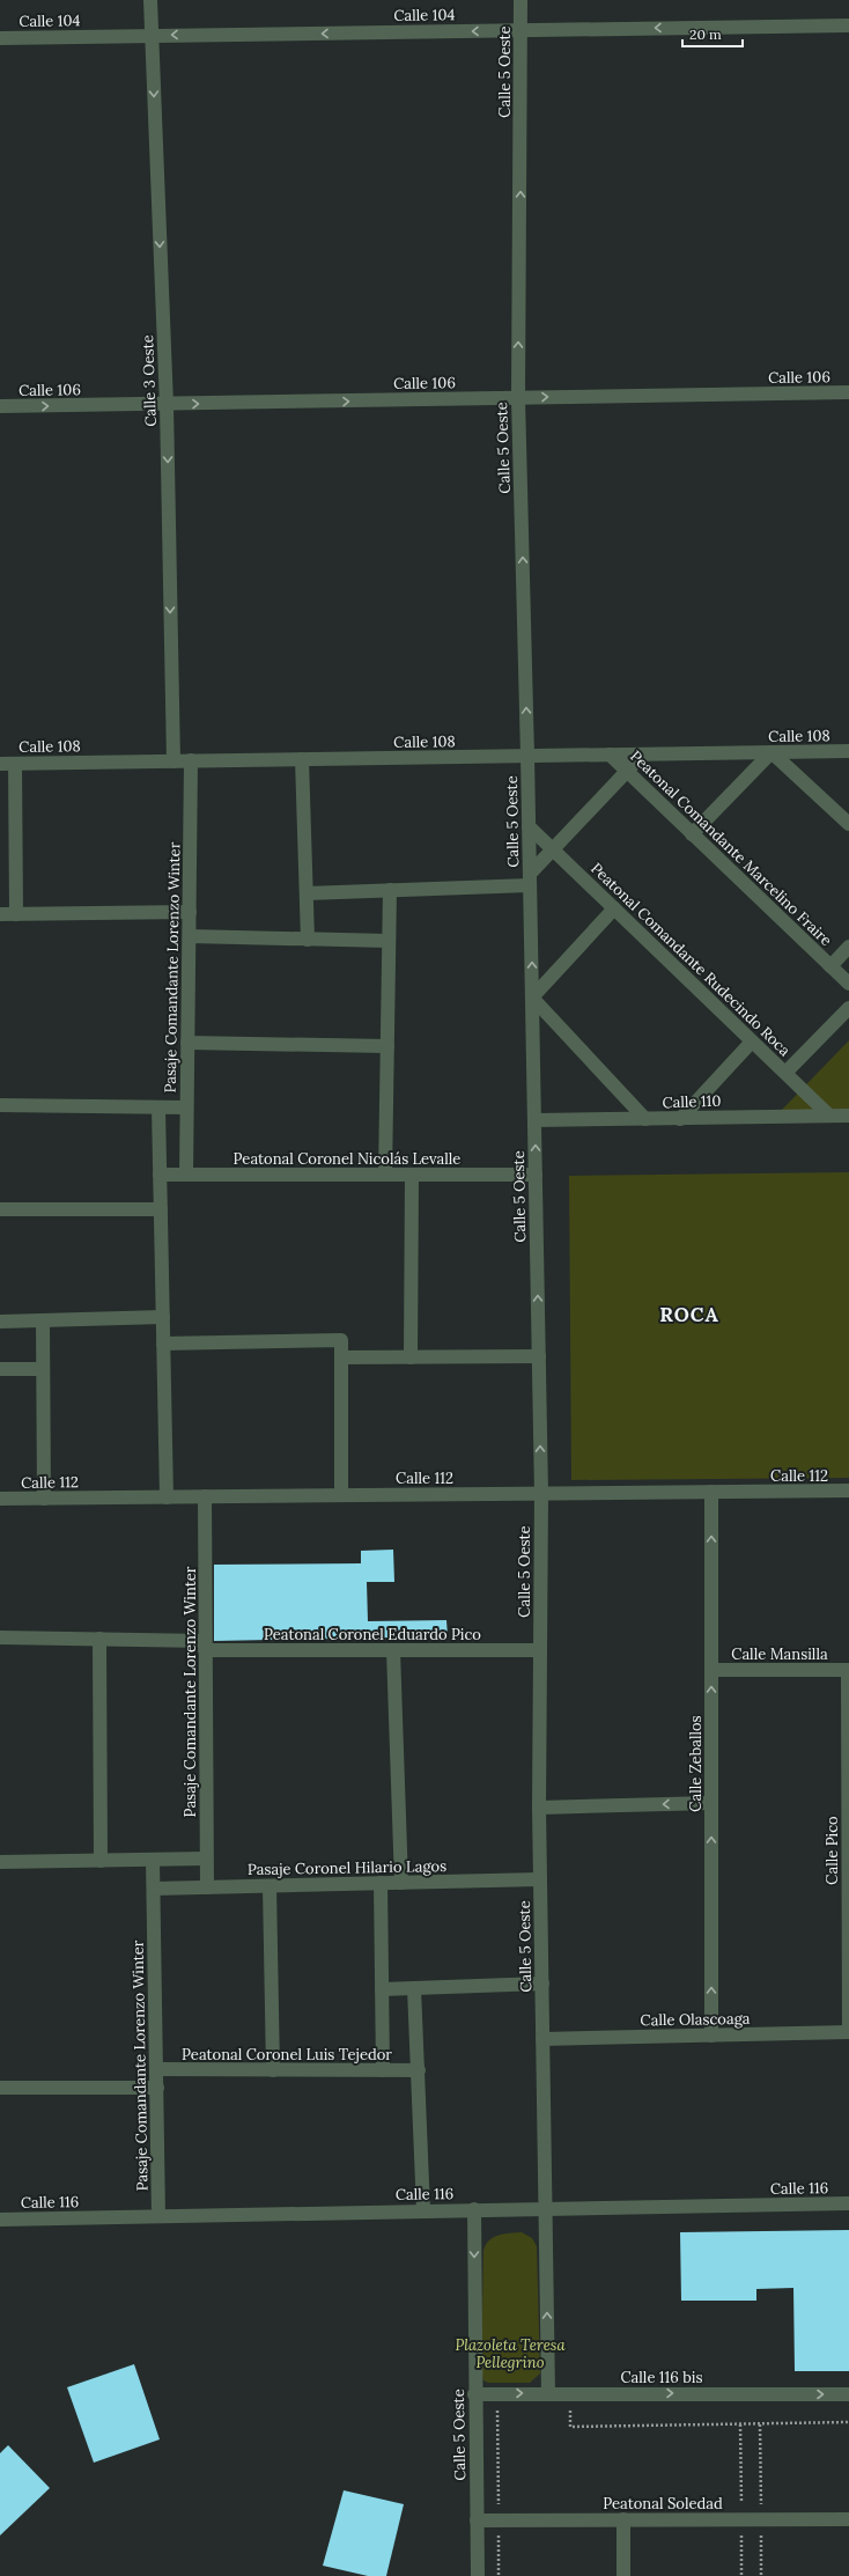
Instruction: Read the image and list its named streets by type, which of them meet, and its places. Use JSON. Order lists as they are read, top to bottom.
{
  "streets": {
    "street": [
      "Calle 104",
      "Calle 5 Oeste",
      "Calle 106",
      "Calle 3 Oeste",
      "Calle 108",
      "Peatonal Comandante Marcelino Fraire",
      "Peatonal Comandante Rudecindo Roca",
      "Pasaje Comandante Lorenzo Winter",
      "Calle 110",
      "Peatonal Coronel Nicolás Levalle",
      "Calle 112",
      "Peatonal Coronel Eduardo Pico",
      "Calle Mansilla",
      "Calle Zeballos",
      "Calle Pico",
      "Pasaje Coronel Hilario Lagos",
      "Calle Olascoaga",
      "Peatonal Coronel Luis Tejedor",
      "Calle 116",
      "Calle 116 bis",
      "Peatonal Soledad"
    ]
  },
  "crossings": [
    ["Calle 104", "Calle 5 Oeste"],
    ["Calle 104", "Calle 3 Oeste"],
    ["Calle 5 Oeste", "Calle 106"],
    ["Calle 5 Oeste", "Calle 108"],
    ["Calle 5 Oeste", "Peatonal Comandante Rudecindo Roca"],
    ["Calle 5 Oeste", "Calle 110"],
    ["Calle 5 Oeste", "Peatonal Coronel Nicolás Levalle"],
    ["Calle 5 Oeste", "Calle 112"],
    ["Calle 5 Oeste", "Peatonal Coronel Eduardo Pico"],
    ["Calle 5 Oeste", "Pasaje Coronel Hilario Lagos"],
    ["Calle 5 Oeste", "Calle Olascoaga"],
    ["Calle 5 Oeste", "Calle 116"],
    ["Calle 5 Oeste", "Calle 116 bis"],
    ["Calle 5 Oeste", "Peatonal Soledad"],
    ["Calle 106", "Calle 3 Oeste"],
    ["Calle 3 Oeste", "Calle 108"],
    ["Calle 108", "Peatonal Comandante Marcelino Fraire"],
    ["Calle 108", "Pasaje Comandante Lorenzo Winter"],
    ["Peatonal Comandante Rudecindo Roca", "Calle 110"],
    ["Pasaje Comandante Lorenzo Winter", "Peatonal Coronel Nicolás Levalle"],
    ["Pasaje Comandante Lorenzo Winter", "Calle 112"],
    ["Pasaje Comandante Lorenzo Winter", "Peatonal Coronel Eduardo Pico"],
    ["Pasaje Comandante Lorenzo Winter", "Pasaje Coronel Hilario Lagos"],
    ["Pasaje Comandante Lorenzo Winter", "Peatonal Coronel Luis Tejedor"],
    ["Pasaje Comandante Lorenzo Winter", "Calle 116"],
    ["Calle 112", "Calle Zeballos"],
    ["Calle Mansilla", "Calle Zeballos"],
    ["Calle Mansilla", "Calle Pico"],
    ["Calle Zeballos", "Calle Olascoaga"],
    ["Calle Pico", "Calle Olascoaga"]
  ],
  "one_way": [
    "Calle 104",
    "Calle 106",
    "Calle 3 Oeste",
    "Calle Zeballos",
    "Calle 116 bis"
  ],
  "districts": ["ROCA"],
  "parks": ["Plazoleta Teresa Pellegrino"],
  "scale_bar": "20 m"
}
